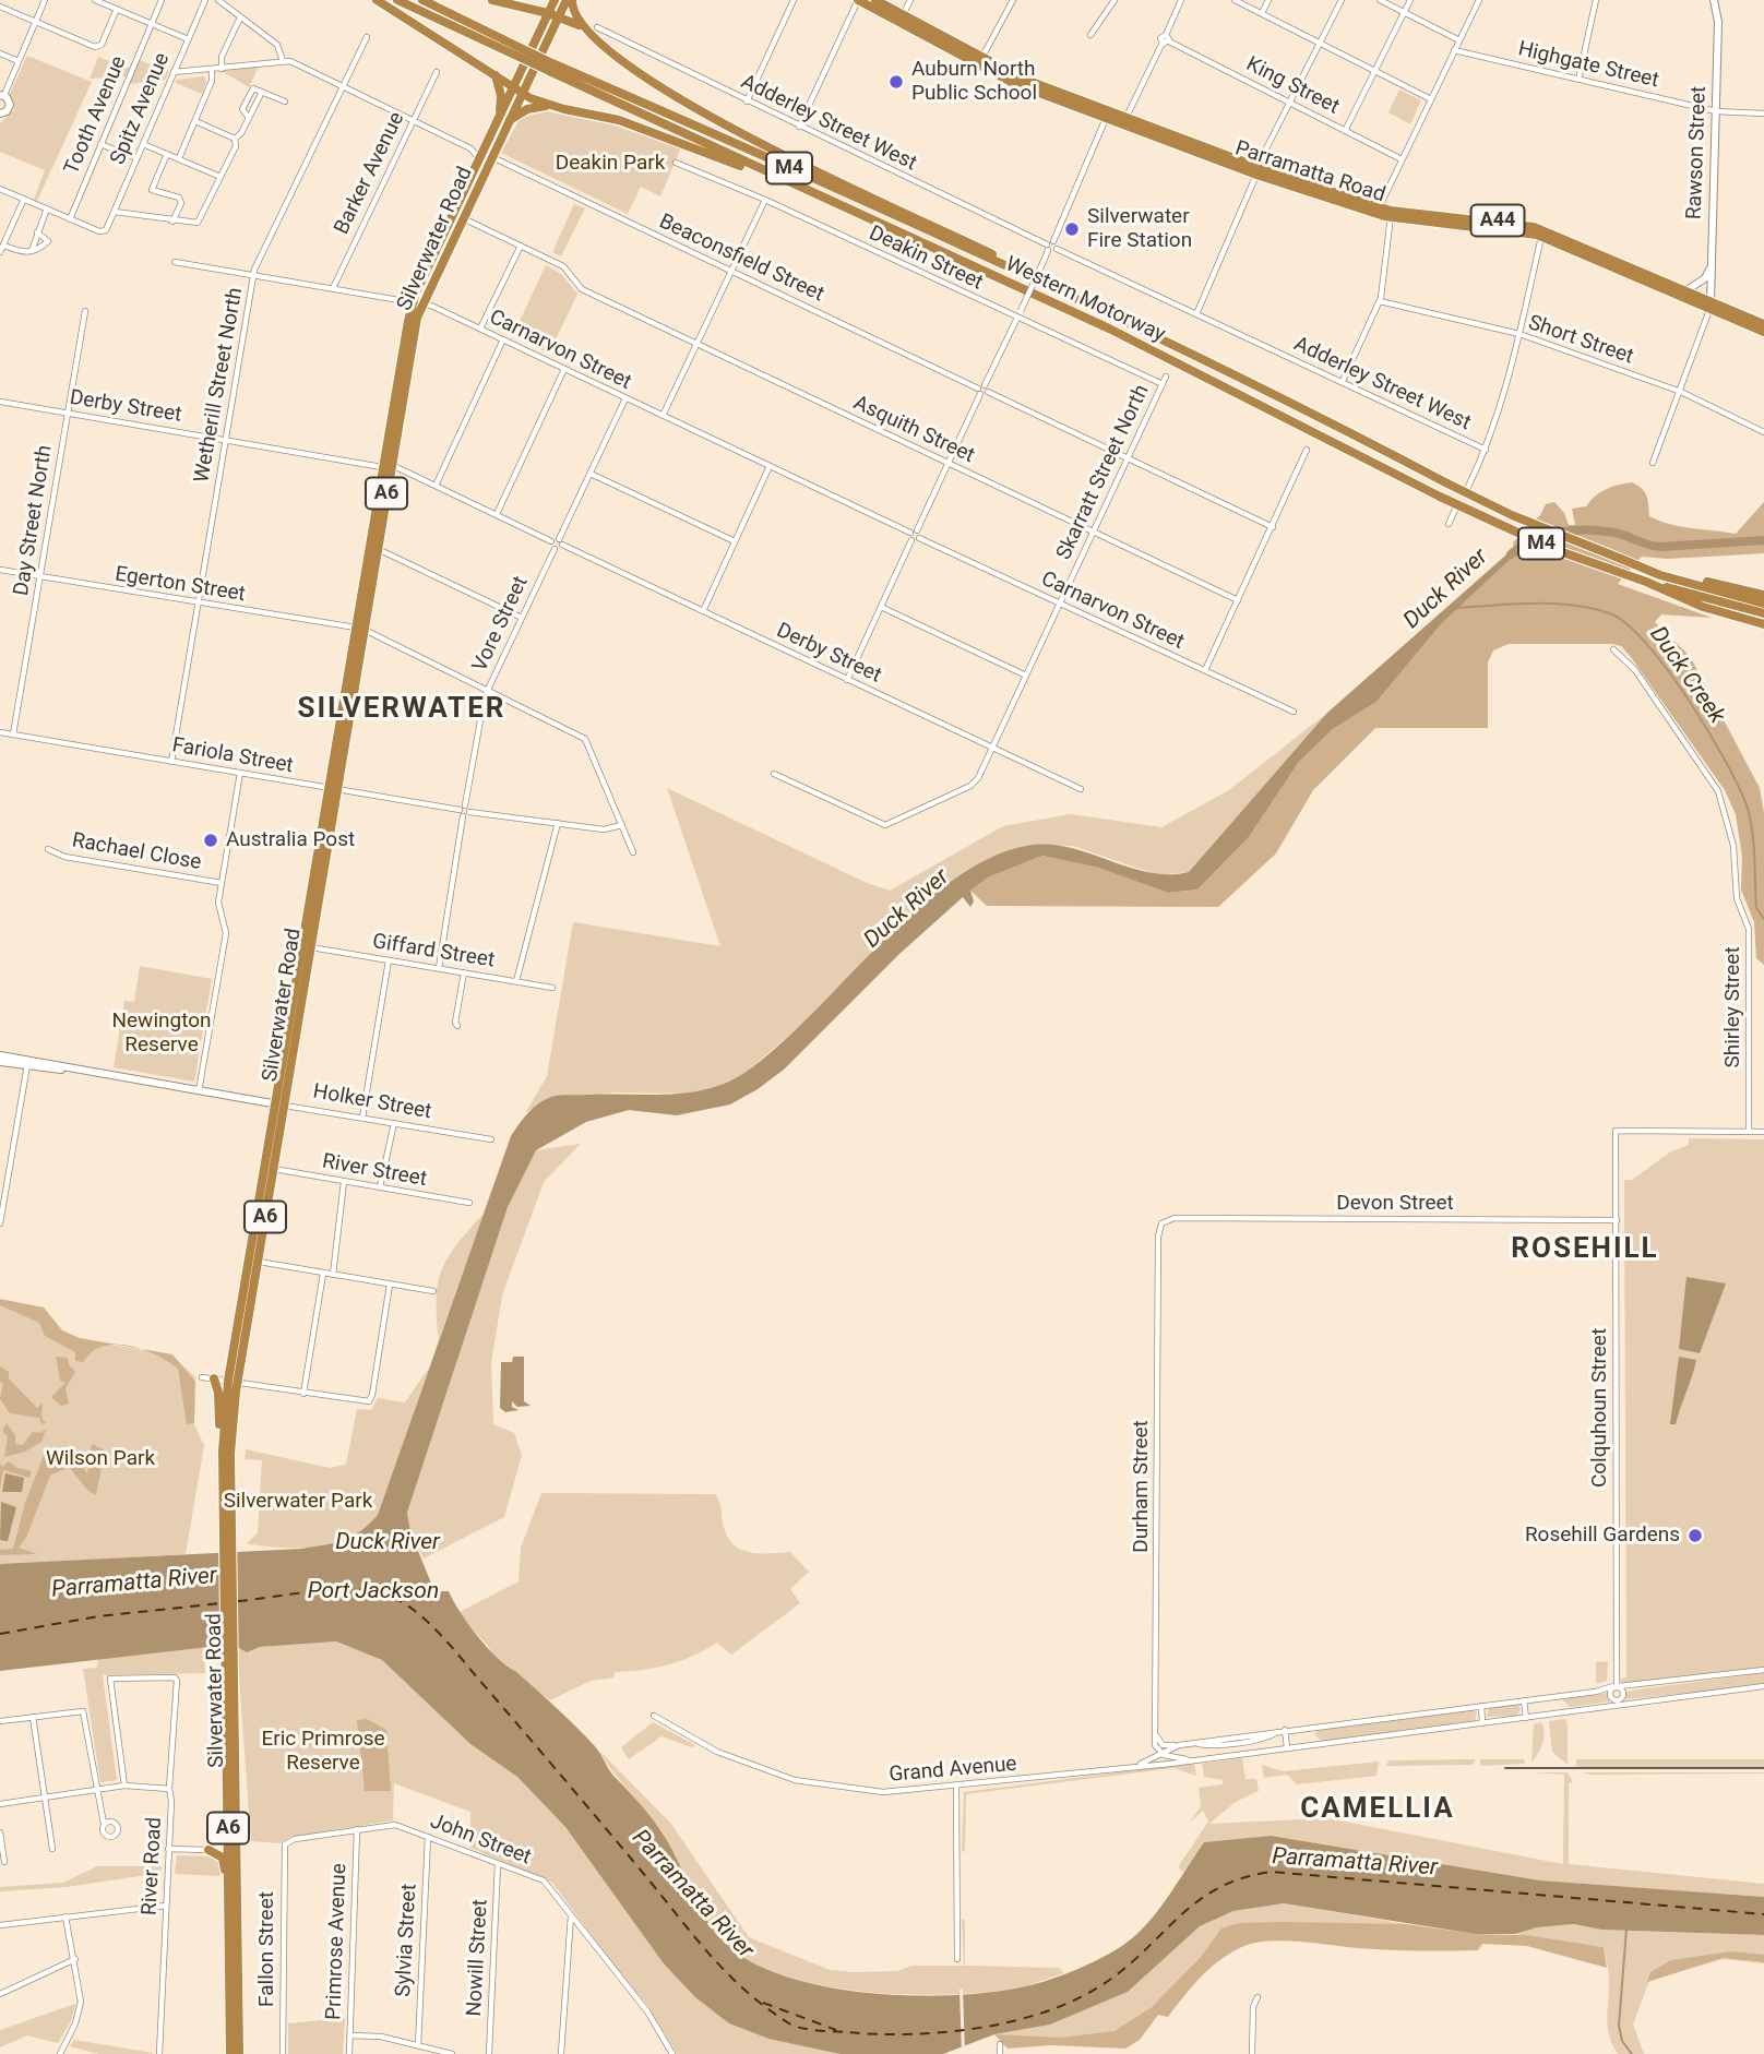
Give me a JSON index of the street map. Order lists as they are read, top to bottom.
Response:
{
  "streets": {
    "highway": [
      "M4",
      "Parramatta Road",
      "A44",
      "Silverwater Road",
      "Western Motorway",
      "A6"
    ],
    "main road": ["Rawson Street", "Holker Street"],
    "street": [
      "Highgate Street",
      "King Street",
      "Spitz Avenue",
      "Tooth Avenue",
      "Adderley Street West",
      "Barker Avenue",
      "Beaconsfield Street",
      "Deakin Street",
      "Short Street",
      "Carnarvon Street",
      "Wetherill Street North",
      "Derby Street",
      "Asquith Street",
      "Skarratt Street North",
      "Day Street North",
      "Egerton Street",
      "Vore Street",
      "Fariola Street",
      "Rachael Close",
      "Giffard Street",
      "Shirley Street",
      "River Street",
      "Devon Street",
      "Colquhoun Street",
      "Durham Street",
      "Grand Avenue",
      "John Street",
      "River Road",
      "Sylvia Street",
      "Primrose Avenue",
      "Fallon Street",
      "Nowill Street"
    ]
  },
  "crossings": [
    ["Highgate Street", "Rawson Street"],
    ["Spitz Avenue", "Tooth Avenue"],
    ["Adderley Street West", "M4"],
    ["Rawson Street", "Parramatta Road"],
    ["M4", "Silverwater Road"],
    ["M4", "Western Motorway"],
    ["Barker Avenue", "Carnarvon Street"],
    ["Silverwater Road", "Beaconsfield Street"],
    ["Silverwater Road", "Carnarvon Street"],
    ["Silverwater Road", "Derby Street"],
    ["Silverwater Road", "Asquith Street"],
    ["Silverwater Road", "Egerton Street"],
    ["Silverwater Road", "Fariola Street"],
    ["Silverwater Road", "Giffard Street"],
    ["Silverwater Road", "Holker Street"],
    ["Silverwater Road", "River Street"],
    ["Deakin Street", "Skarratt Street North"],
    ["Carnarvon Street", "Wetherill Street North"],
    ["Carnarvon Street", "Skarratt Street North"],
    ["Wetherill Street North", "Derby Street"],
    ["Wetherill Street North", "Egerton Street"],
    ["Wetherill Street North", "Fariola Street"],
    ["Derby Street", "Skarratt Street North"],
    ["Derby Street", "Day Street North"],
    ["Asquith Street", "Skarratt Street North"],
    ["Day Street North", "Egerton Street"],
    ["Day Street North", "Fariola Street"],
    ["Egerton Street", "Vore Street"],
    ["Vore Street", "Fariola Street"],
    ["Shirley Street", "Colquhoun Street"],
    ["Devon Street", "Colquhoun Street"],
    ["Devon Street", "Durham Street"],
    ["Colquhoun Street", "Grand Avenue"],
    ["John Street", "Sylvia Street"],
    ["John Street", "Primrose Avenue"],
    ["John Street", "Fallon Street"],
    ["John Street", "Nowill Street"]
  ],
  "districts": ["SILVERWATER", "ROSEHILL", "CAMELLIA"],
  "water": [
    "Duck River",
    "Duck Creek",
    "Parramatta River",
    "Port Jackson"
  ],
  "parks": [
    "Deakin Park",
    "Newington Reserve",
    "Wilson Park",
    "Silverwater Park",
    "Eric Primrose Reserve"
  ],
  "places": [
    "Auburn North Public School",
    "Silverwater Fire Station",
    "Australia Post",
    "Rosehill Gardens"
  ]
}
